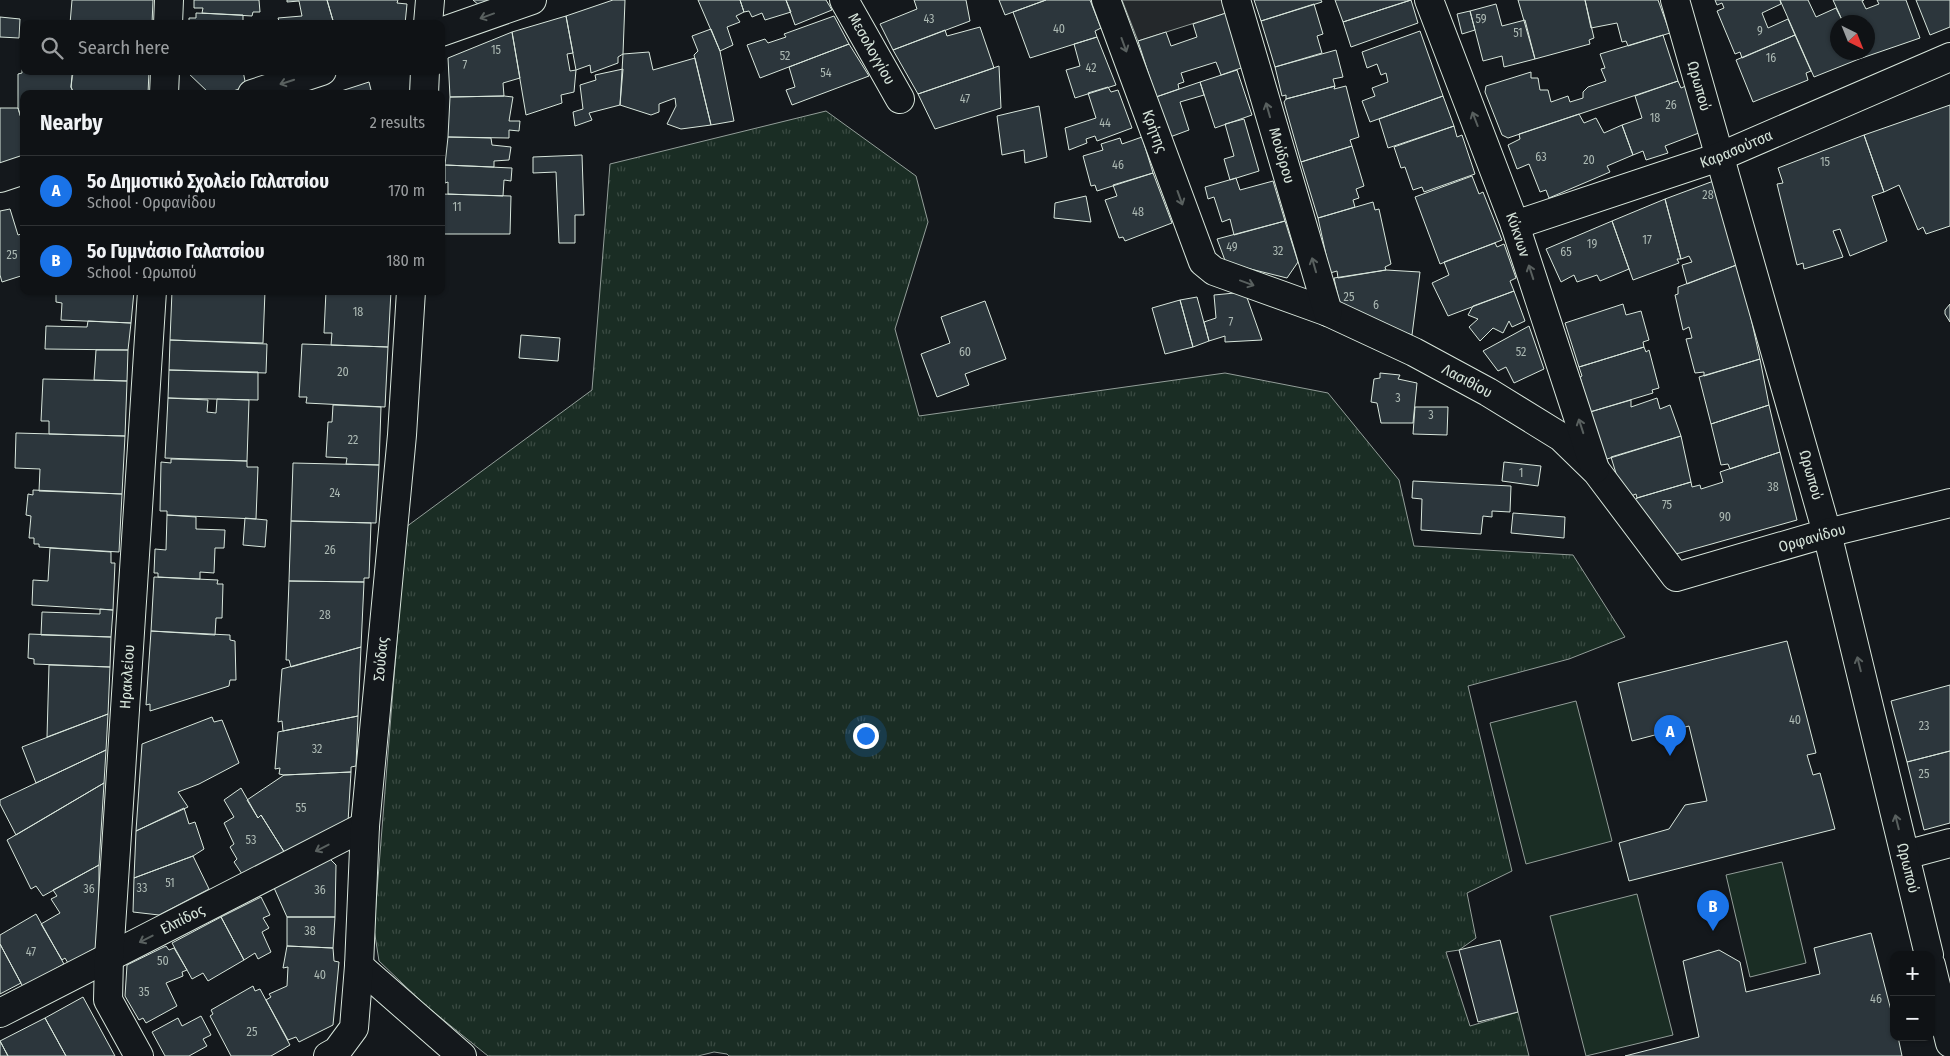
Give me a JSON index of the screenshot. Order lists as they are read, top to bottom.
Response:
{
  "streets": {
    "street": [
      "Μεσολογγίου",
      "Ωρωπού",
      "Κρήτης",
      "Καρασούτσα",
      "Μούδρου",
      "Κύκνων",
      "Λασιθίου",
      "Ορφανίδου",
      "Σούδας",
      "Ηρακλείου",
      "Ελπίδος"
    ]
  },
  "crossings": [
    ["Ωρωπού", "Καρασούτσα"],
    ["Ωρωπού", "Ορφανίδου"],
    ["Κρήτης", "Λασιθίου"],
    ["Καρασούτσα", "Κύκνων"],
    ["Μούδρου", "Λασιθίου"],
    ["Κύκνων", "Λασιθίου"],
    ["Λασιθίου", "Ορφανίδου"],
    ["Σούδας", "Ελπίδος"],
    ["Ηρακλείου", "Ελπίδος"]
  ],
  "one_way": [
    "Κρήτης",
    "Μούδρου",
    "Κύκνων",
    "Ελπίδος"
  ],
  "house_numbers": [
    "43",
    "59",
    "40",
    "9",
    "51",
    "15",
    "52",
    "16",
    "7",
    "42",
    "54",
    "47",
    "26",
    "18",
    "44",
    "63",
    "20",
    "15",
    "46",
    "28",
    "11",
    "48",
    "17",
    "19",
    "49",
    "32",
    "65",
    "25",
    "25",
    "6",
    "18",
    "7",
    "60",
    "52",
    "20",
    "3",
    "3",
    "22",
    "1",
    "38",
    "24",
    "75",
    "90",
    "26",
    "28",
    "40",
    "23",
    "32",
    "25",
    "55",
    "53",
    "51",
    "33",
    "36",
    "36",
    "38",
    "47",
    "50",
    "40",
    "35",
    "46",
    "25"
  ],
  "north": "bottom right",
  "page": {
    "search": "Search here",
    "heading": ["Nearby", "2 results"],
    "list": [
      {
        "mark": "A",
        "name": "5ο Δημοτικό Σχολείο Γαλατσίου",
        "note": "School · Ορφανίδου",
        "value": "170 m"
      },
      {
        "mark": "B",
        "name": "5ο Γυμνάσιο Γαλατσίου",
        "note": "School · Ωρωπού",
        "value": "180 m"
      }
    ],
    "pins": ["A", "B"],
    "map_buttons": ["+", "−"]
  }
}
